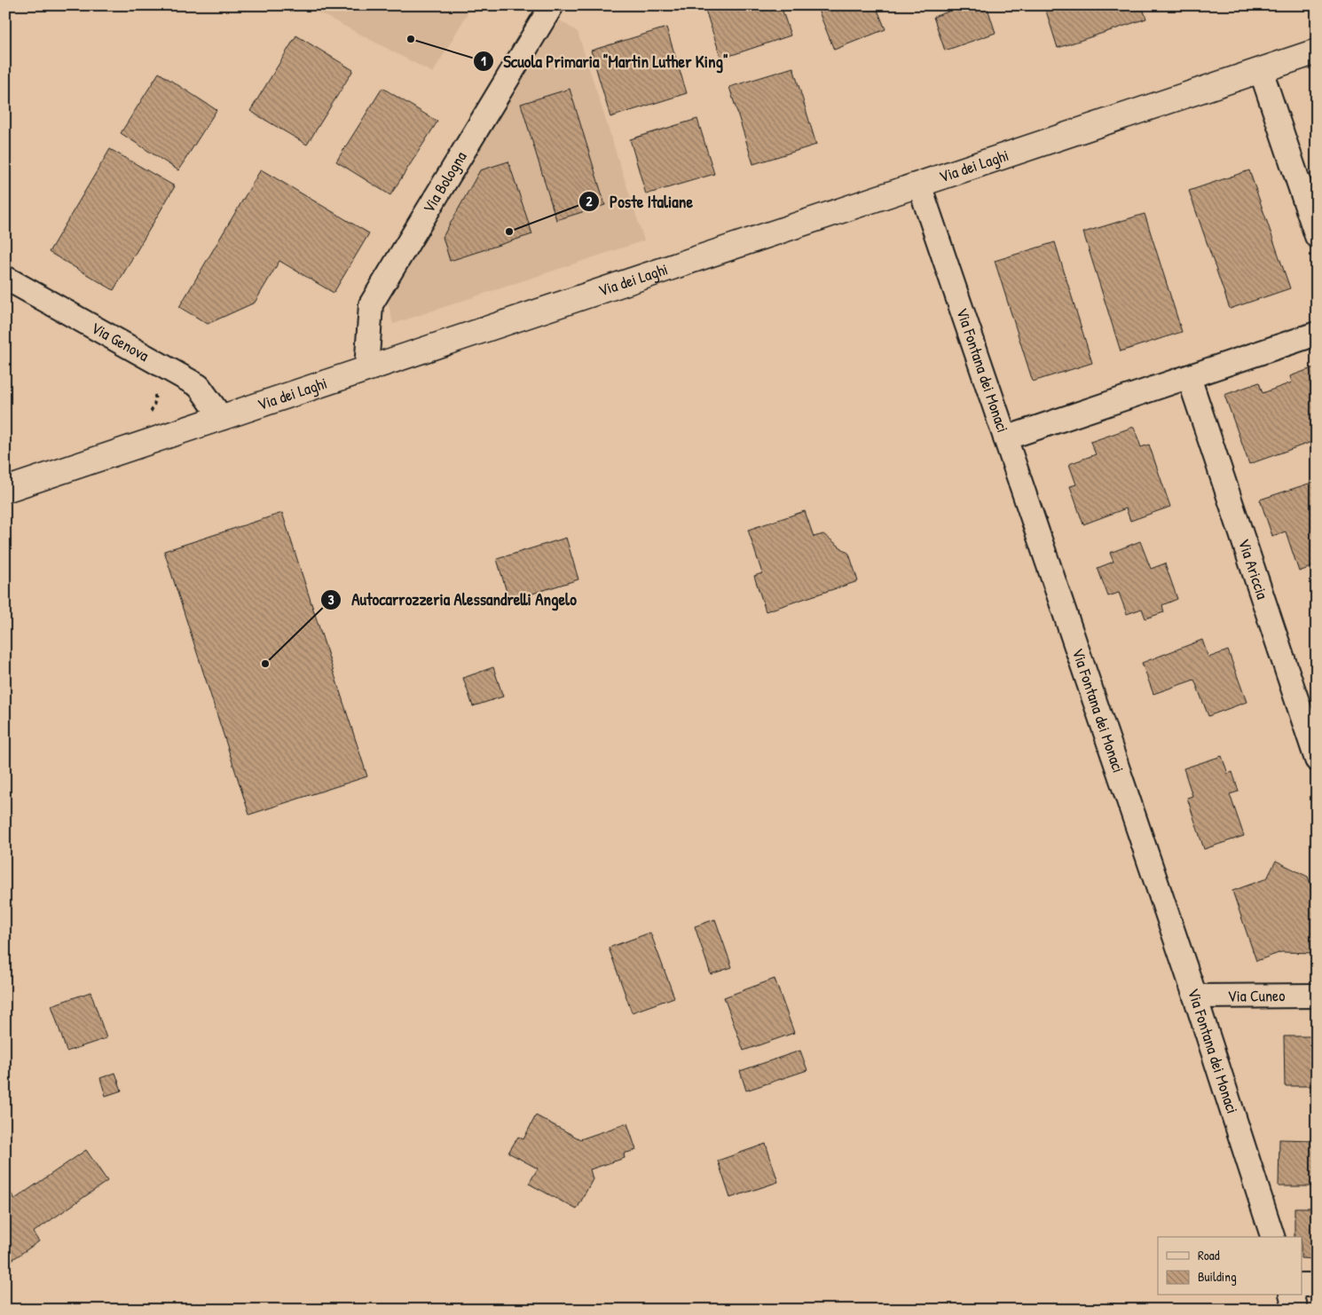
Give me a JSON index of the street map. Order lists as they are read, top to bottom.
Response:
{
  "streets": {
    "main road": ["Via dei Laghi"],
    "street": [
      "Via Bologna",
      "Via Genova",
      "Via Fontana dei Monaci",
      "Via Ariccia",
      "Via Cuneo"
    ]
  },
  "crossings": [
    ["Via dei Laghi", "Via Bologna"],
    ["Via dei Laghi", "Via Genova"],
    ["Via dei Laghi", "Via Fontana dei Monaci"],
    ["Via Fontana dei Monaci", "Via Cuneo"]
  ],
  "places": ["Scuola Primaria \"Martin Luther King\"", "Poste Italiane", "Autocarrozzeria Alessandrelli Angelo"],
  "legend": ["Road", "Building"]
}
